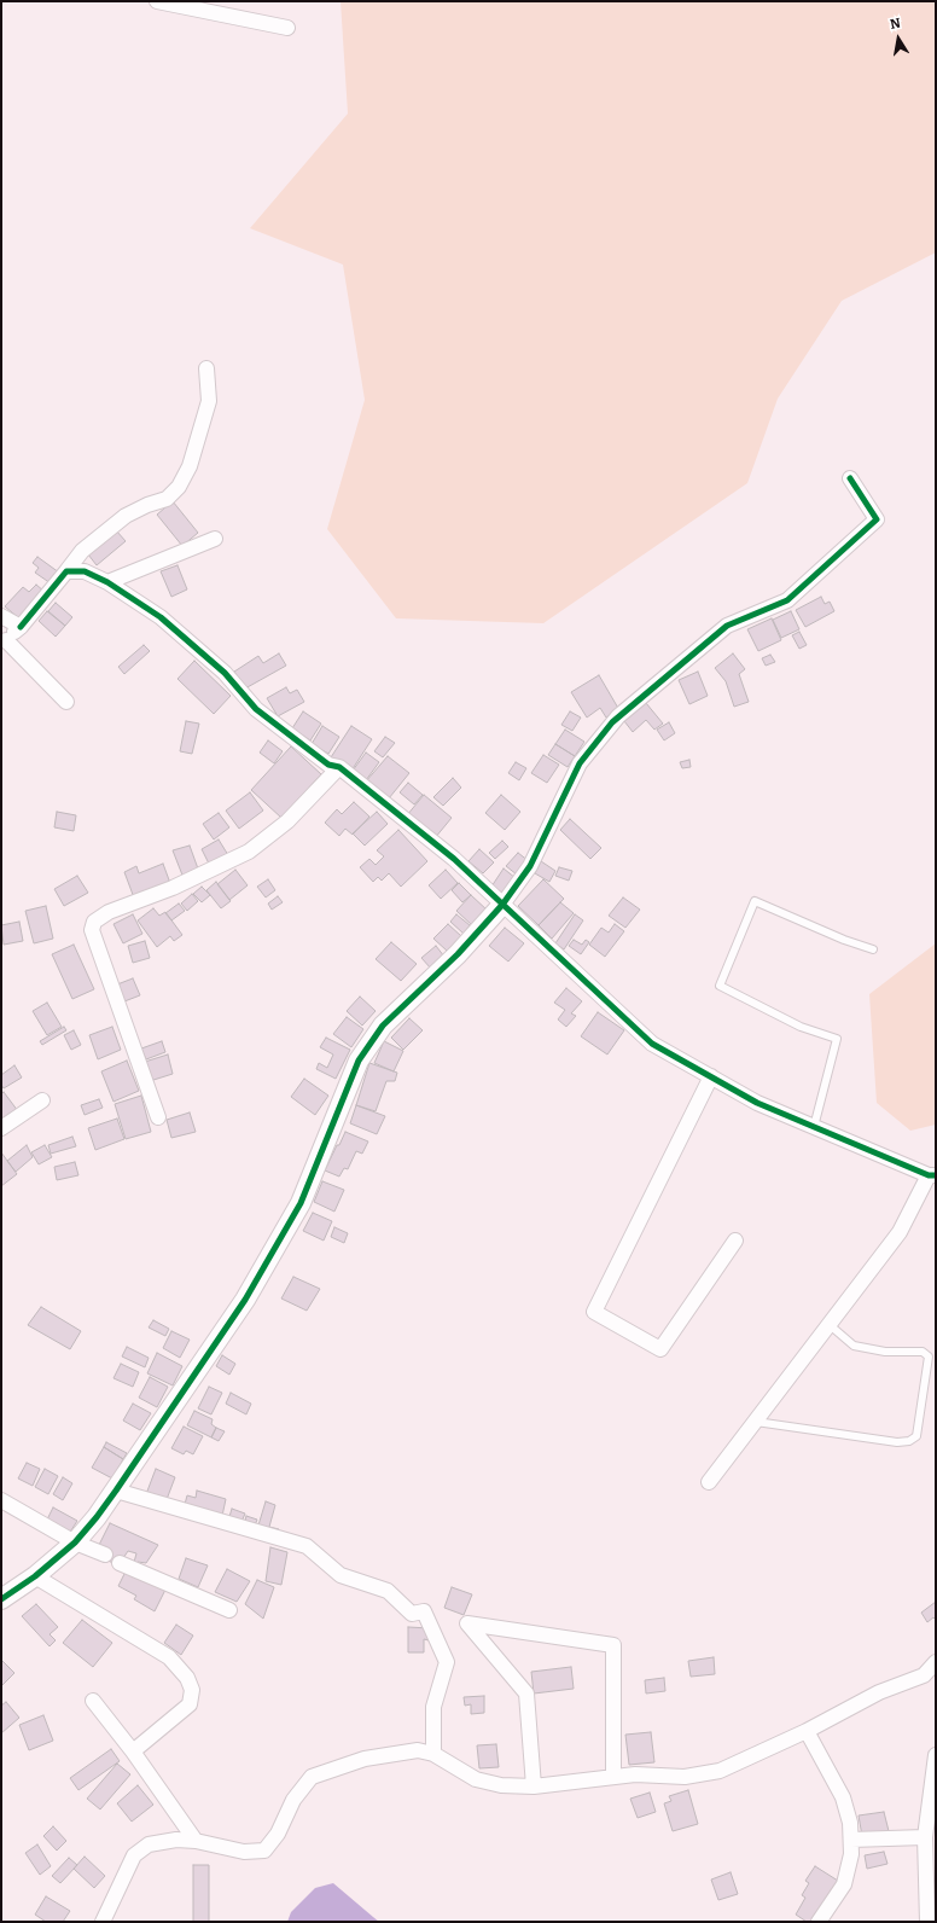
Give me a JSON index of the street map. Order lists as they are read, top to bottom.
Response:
{
  "north": "top"
}
